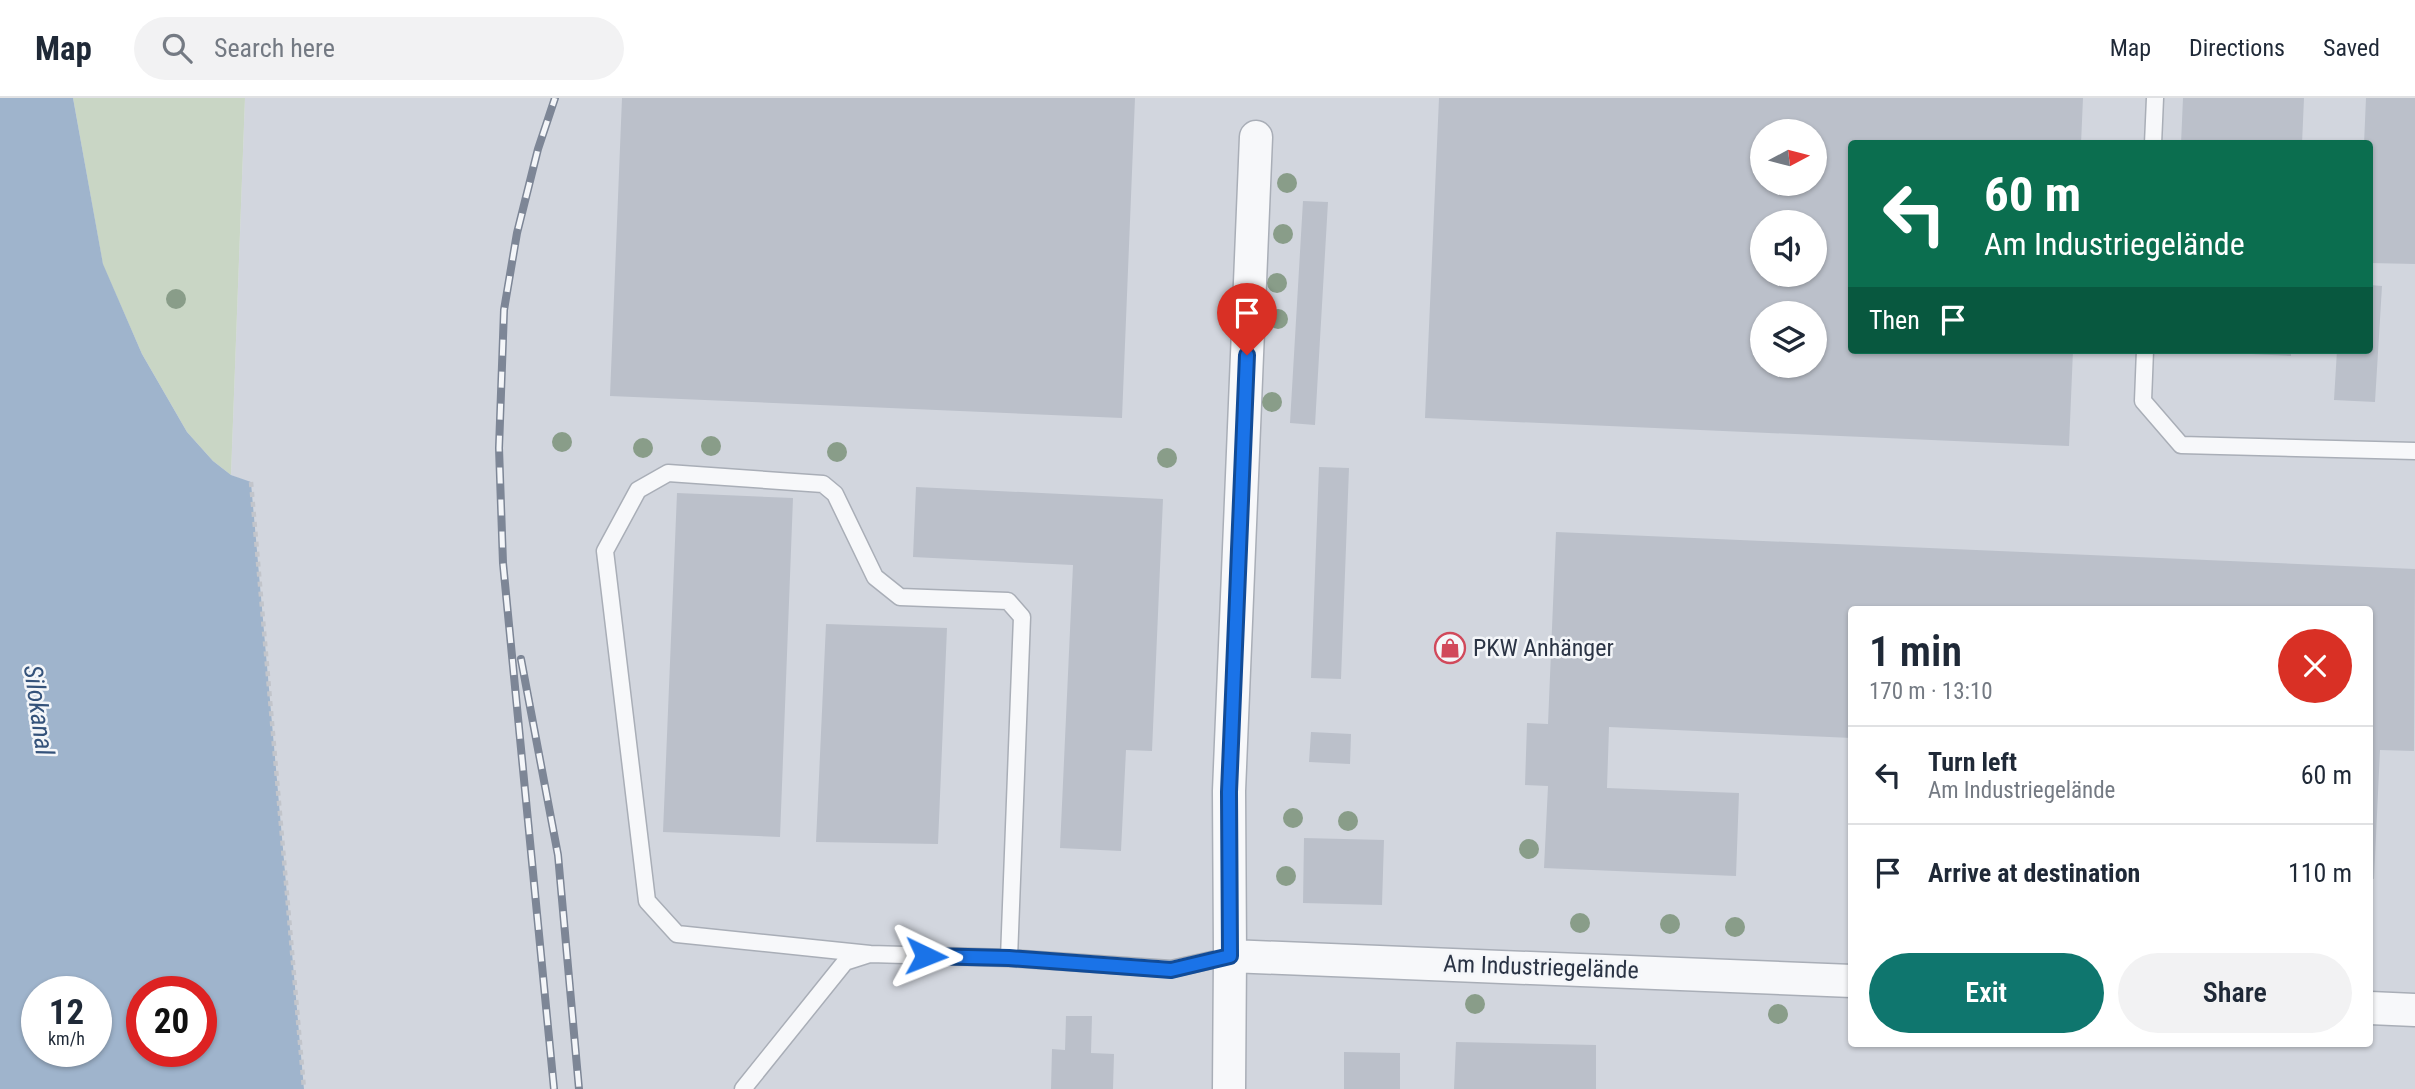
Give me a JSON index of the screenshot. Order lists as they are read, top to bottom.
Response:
{
  "streets": {
    "street": ["Am Industriegelände"]
  },
  "water": ["Silokanal"],
  "places": {
    "shop": ["PKW Anhänger"]
  },
  "north": "right",
  "page": {
    "header": "Map",
    "search": "Search here",
    "nav": ["Map", "Directions", "Saved"],
    "turn": ["60 m", "Am Industriegelände"],
    "then": "Then",
    "heading": ["1 min", "170 m · 13:10"],
    "list": [
      {
        "name": "Turn left",
        "note": "Am Industriegelände",
        "value": "60 m"
      },
      {
        "name": "Arrive at destination",
        "value": "110 m"
      }
    ],
    "buttons": ["Exit", "Share"],
    "speed": "12 km/h",
    "limit": "20"
  }
}
